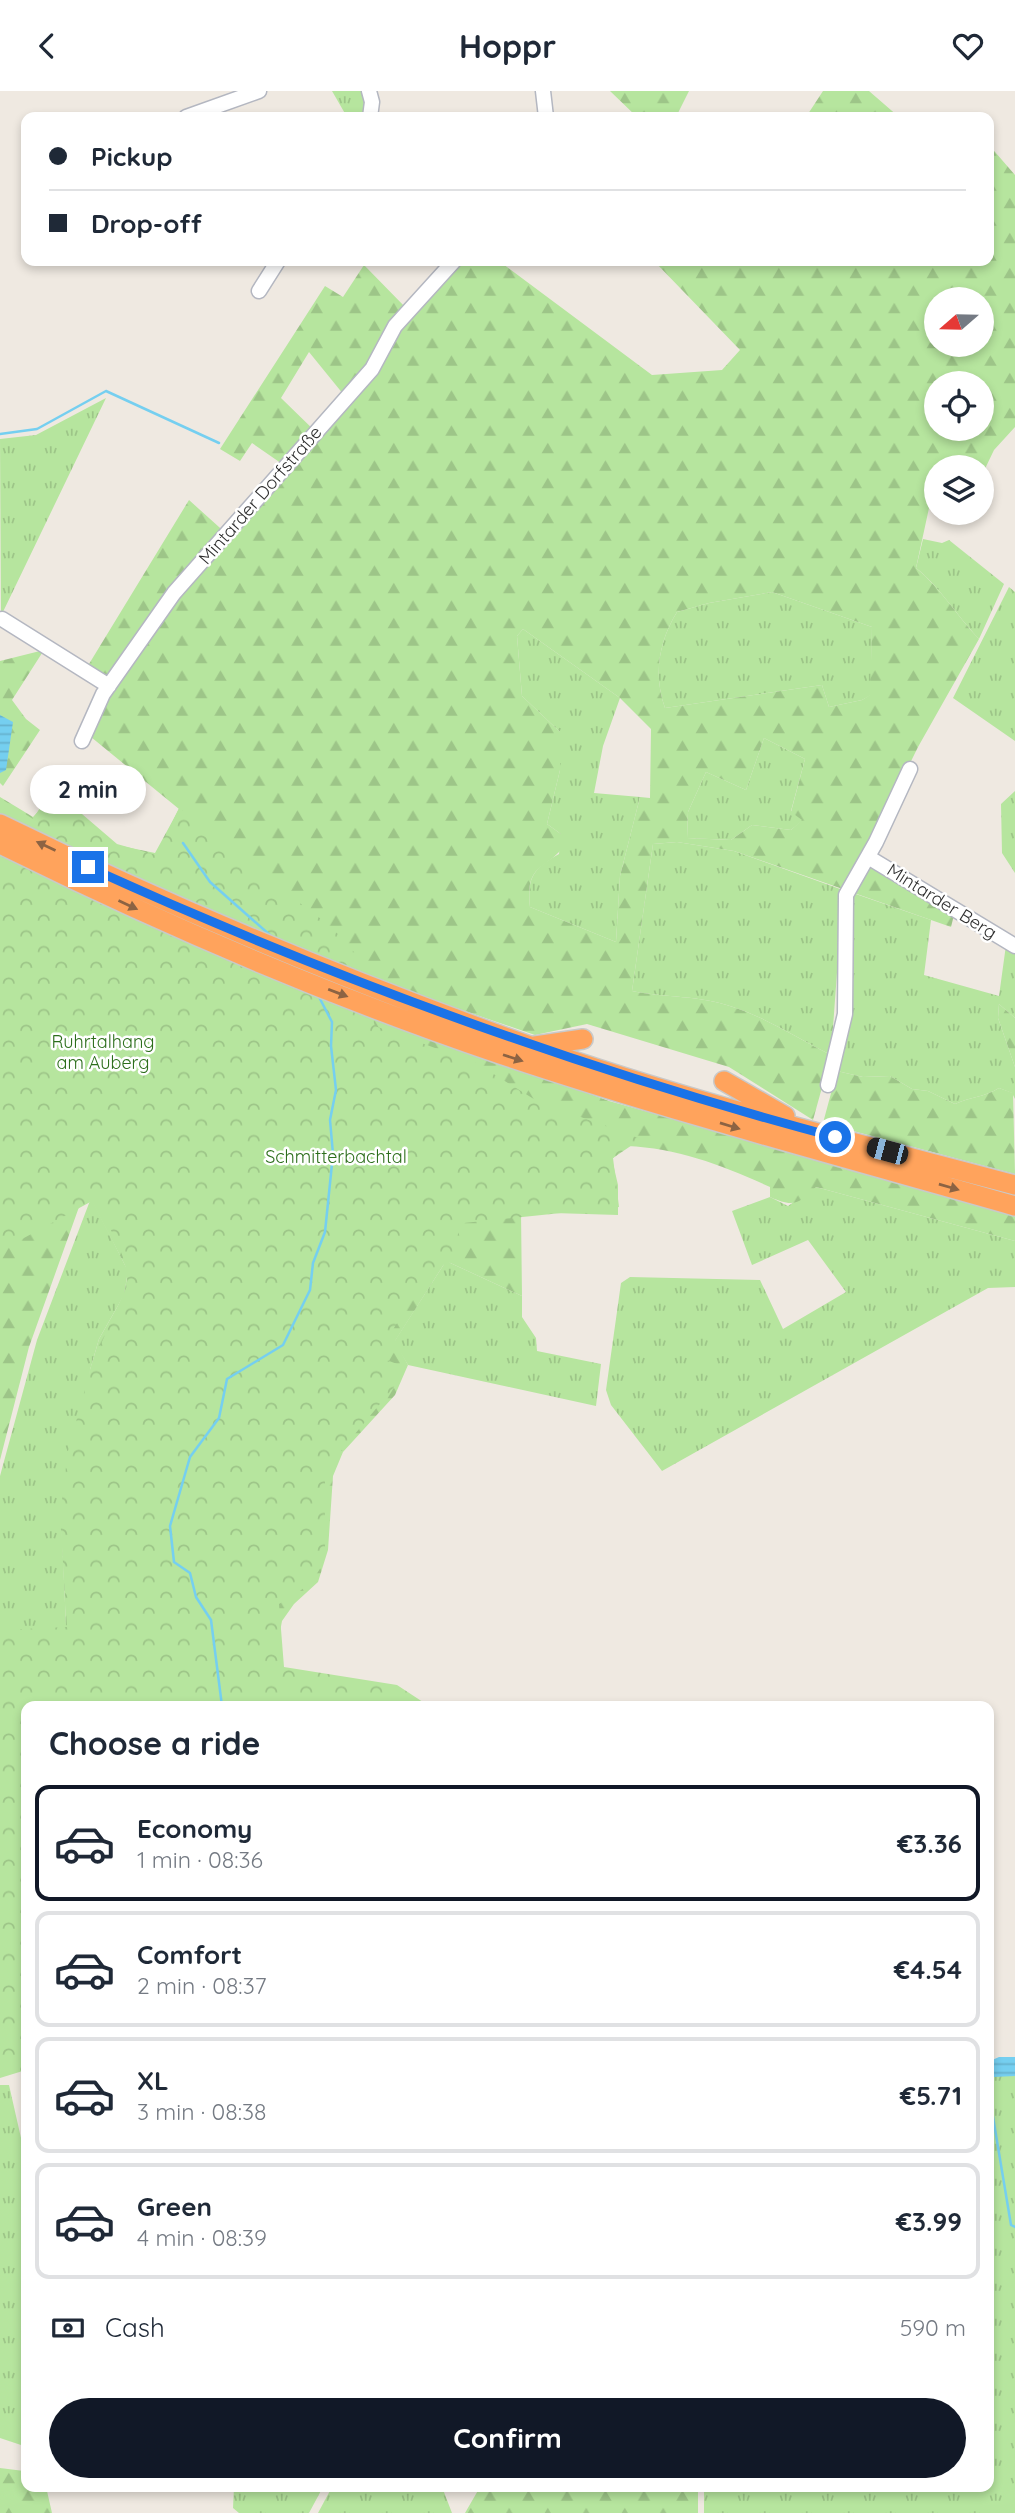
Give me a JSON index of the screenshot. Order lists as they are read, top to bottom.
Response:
{
  "streets": {
    "street": ["Mintarder Dorfstraße", "Mintarder Berg"]
  },
  "parks": ["Ruhrtalhang am Auberg", "Schmitterbachtal"],
  "north": "left",
  "page": {
    "header": "Hoppr",
    "banner": ["Pickup", "Drop-off"],
    "bubble": "2 min",
    "heading": "Choose a ride",
    "list": [
      {
        "name": "Economy",
        "note": "1 min · 08:36",
        "value": "€3.36"
      },
      {
        "name": "Comfort",
        "note": "2 min · 08:37",
        "value": "€4.54"
      },
      {
        "name": "XL",
        "note": "3 min · 08:38",
        "value": "€5.71"
      },
      {
        "name": "Green",
        "note": "4 min · 08:39",
        "value": "€3.99"
      }
    ],
    "pay": ["Cash", "590 m"],
    "buttons": "Confirm"
  }
}
